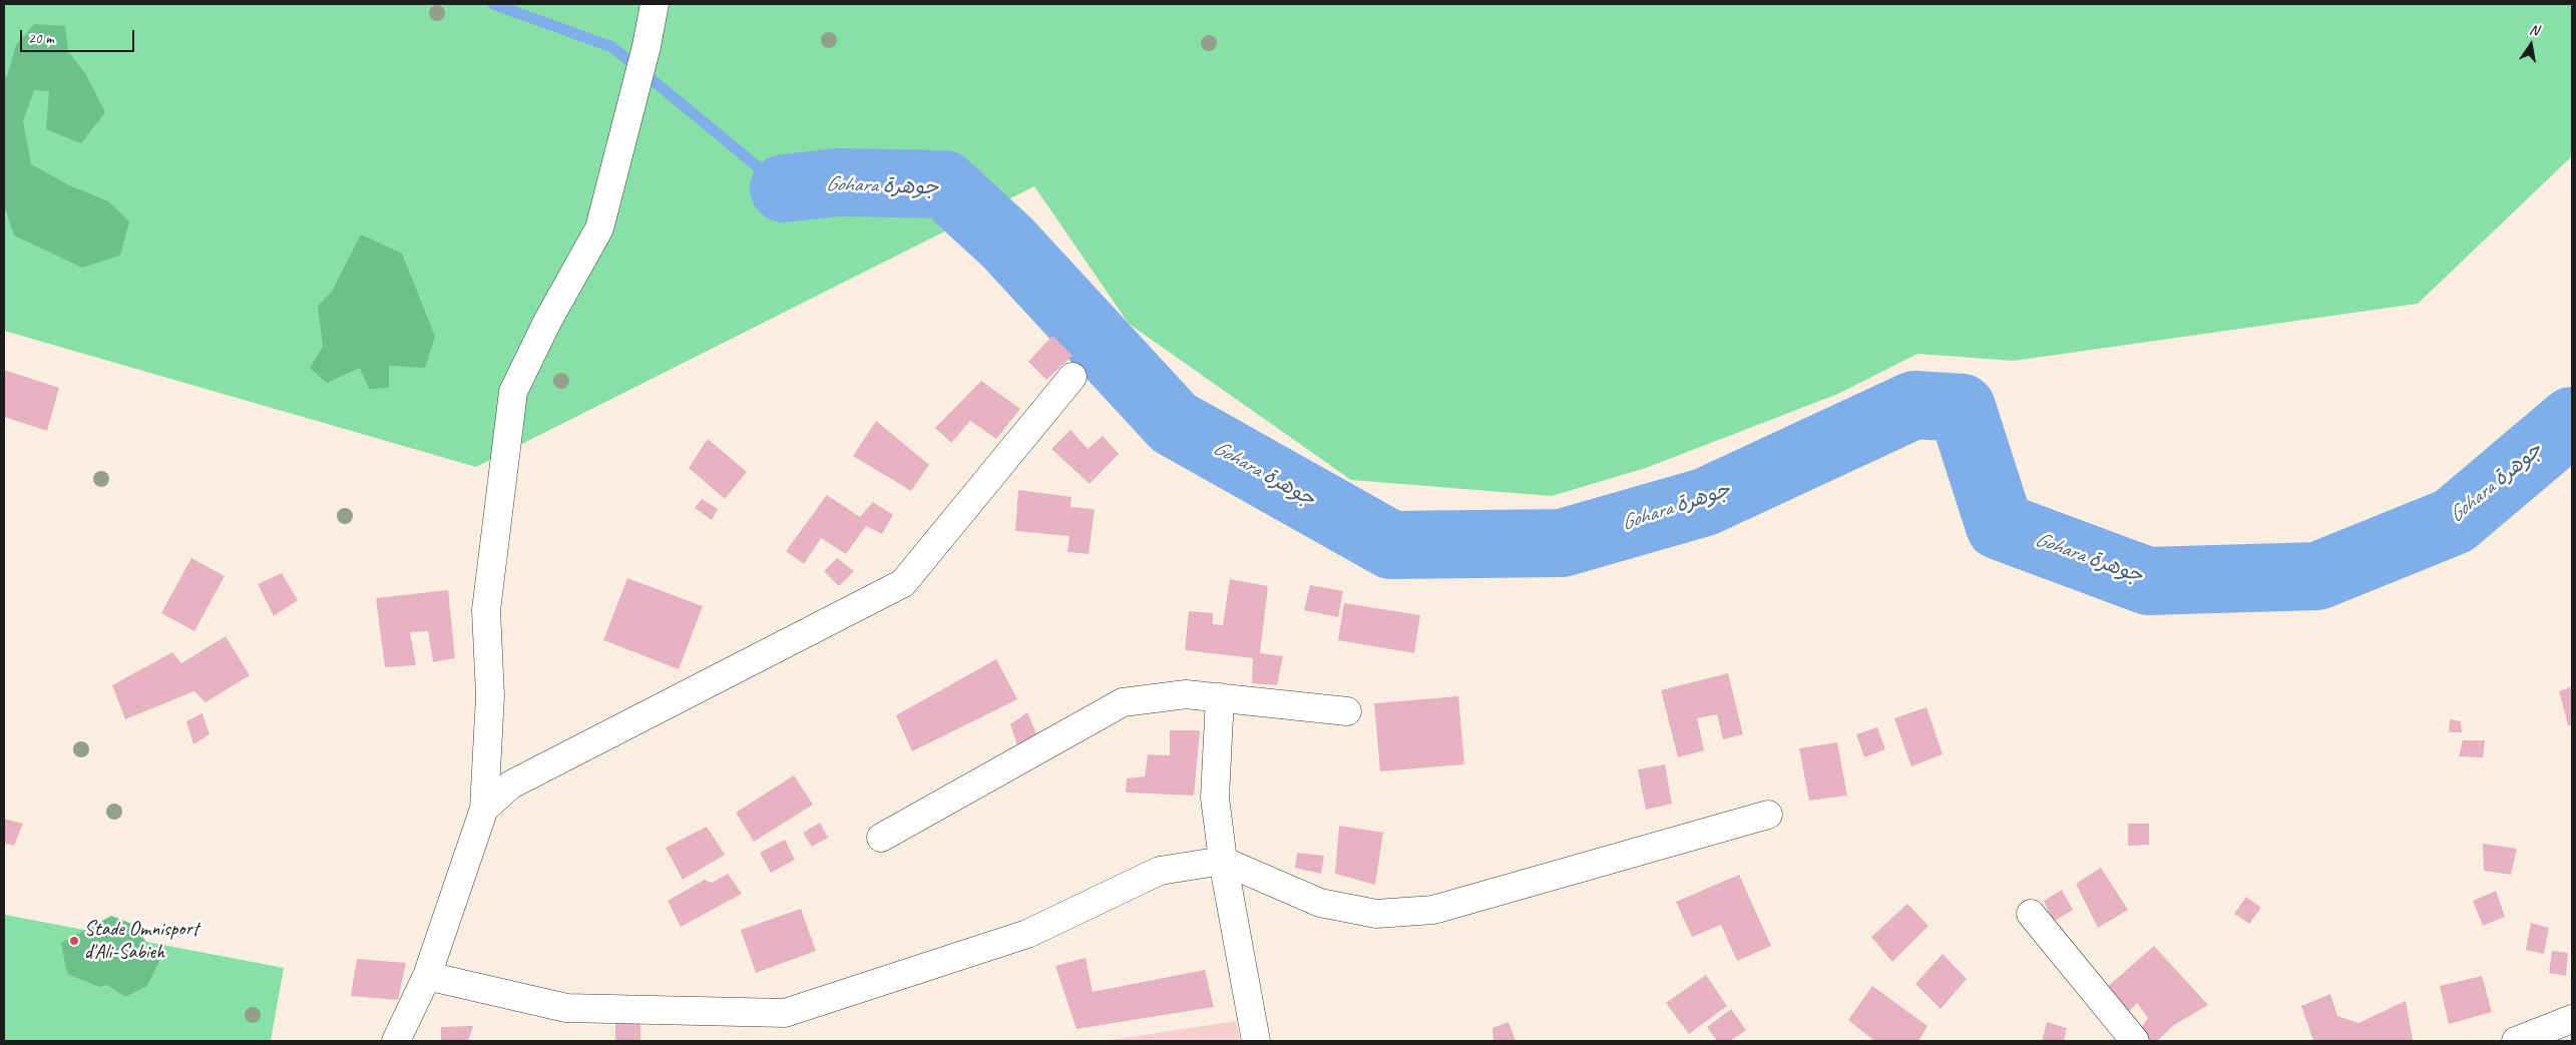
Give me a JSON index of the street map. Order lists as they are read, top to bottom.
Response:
{
  "water": ["Gohara جوهرة"],
  "places": ["Stade Omnisport d'Ali-Sabieh"],
  "scale_bar": "20 m",
  "north": "top"
}
